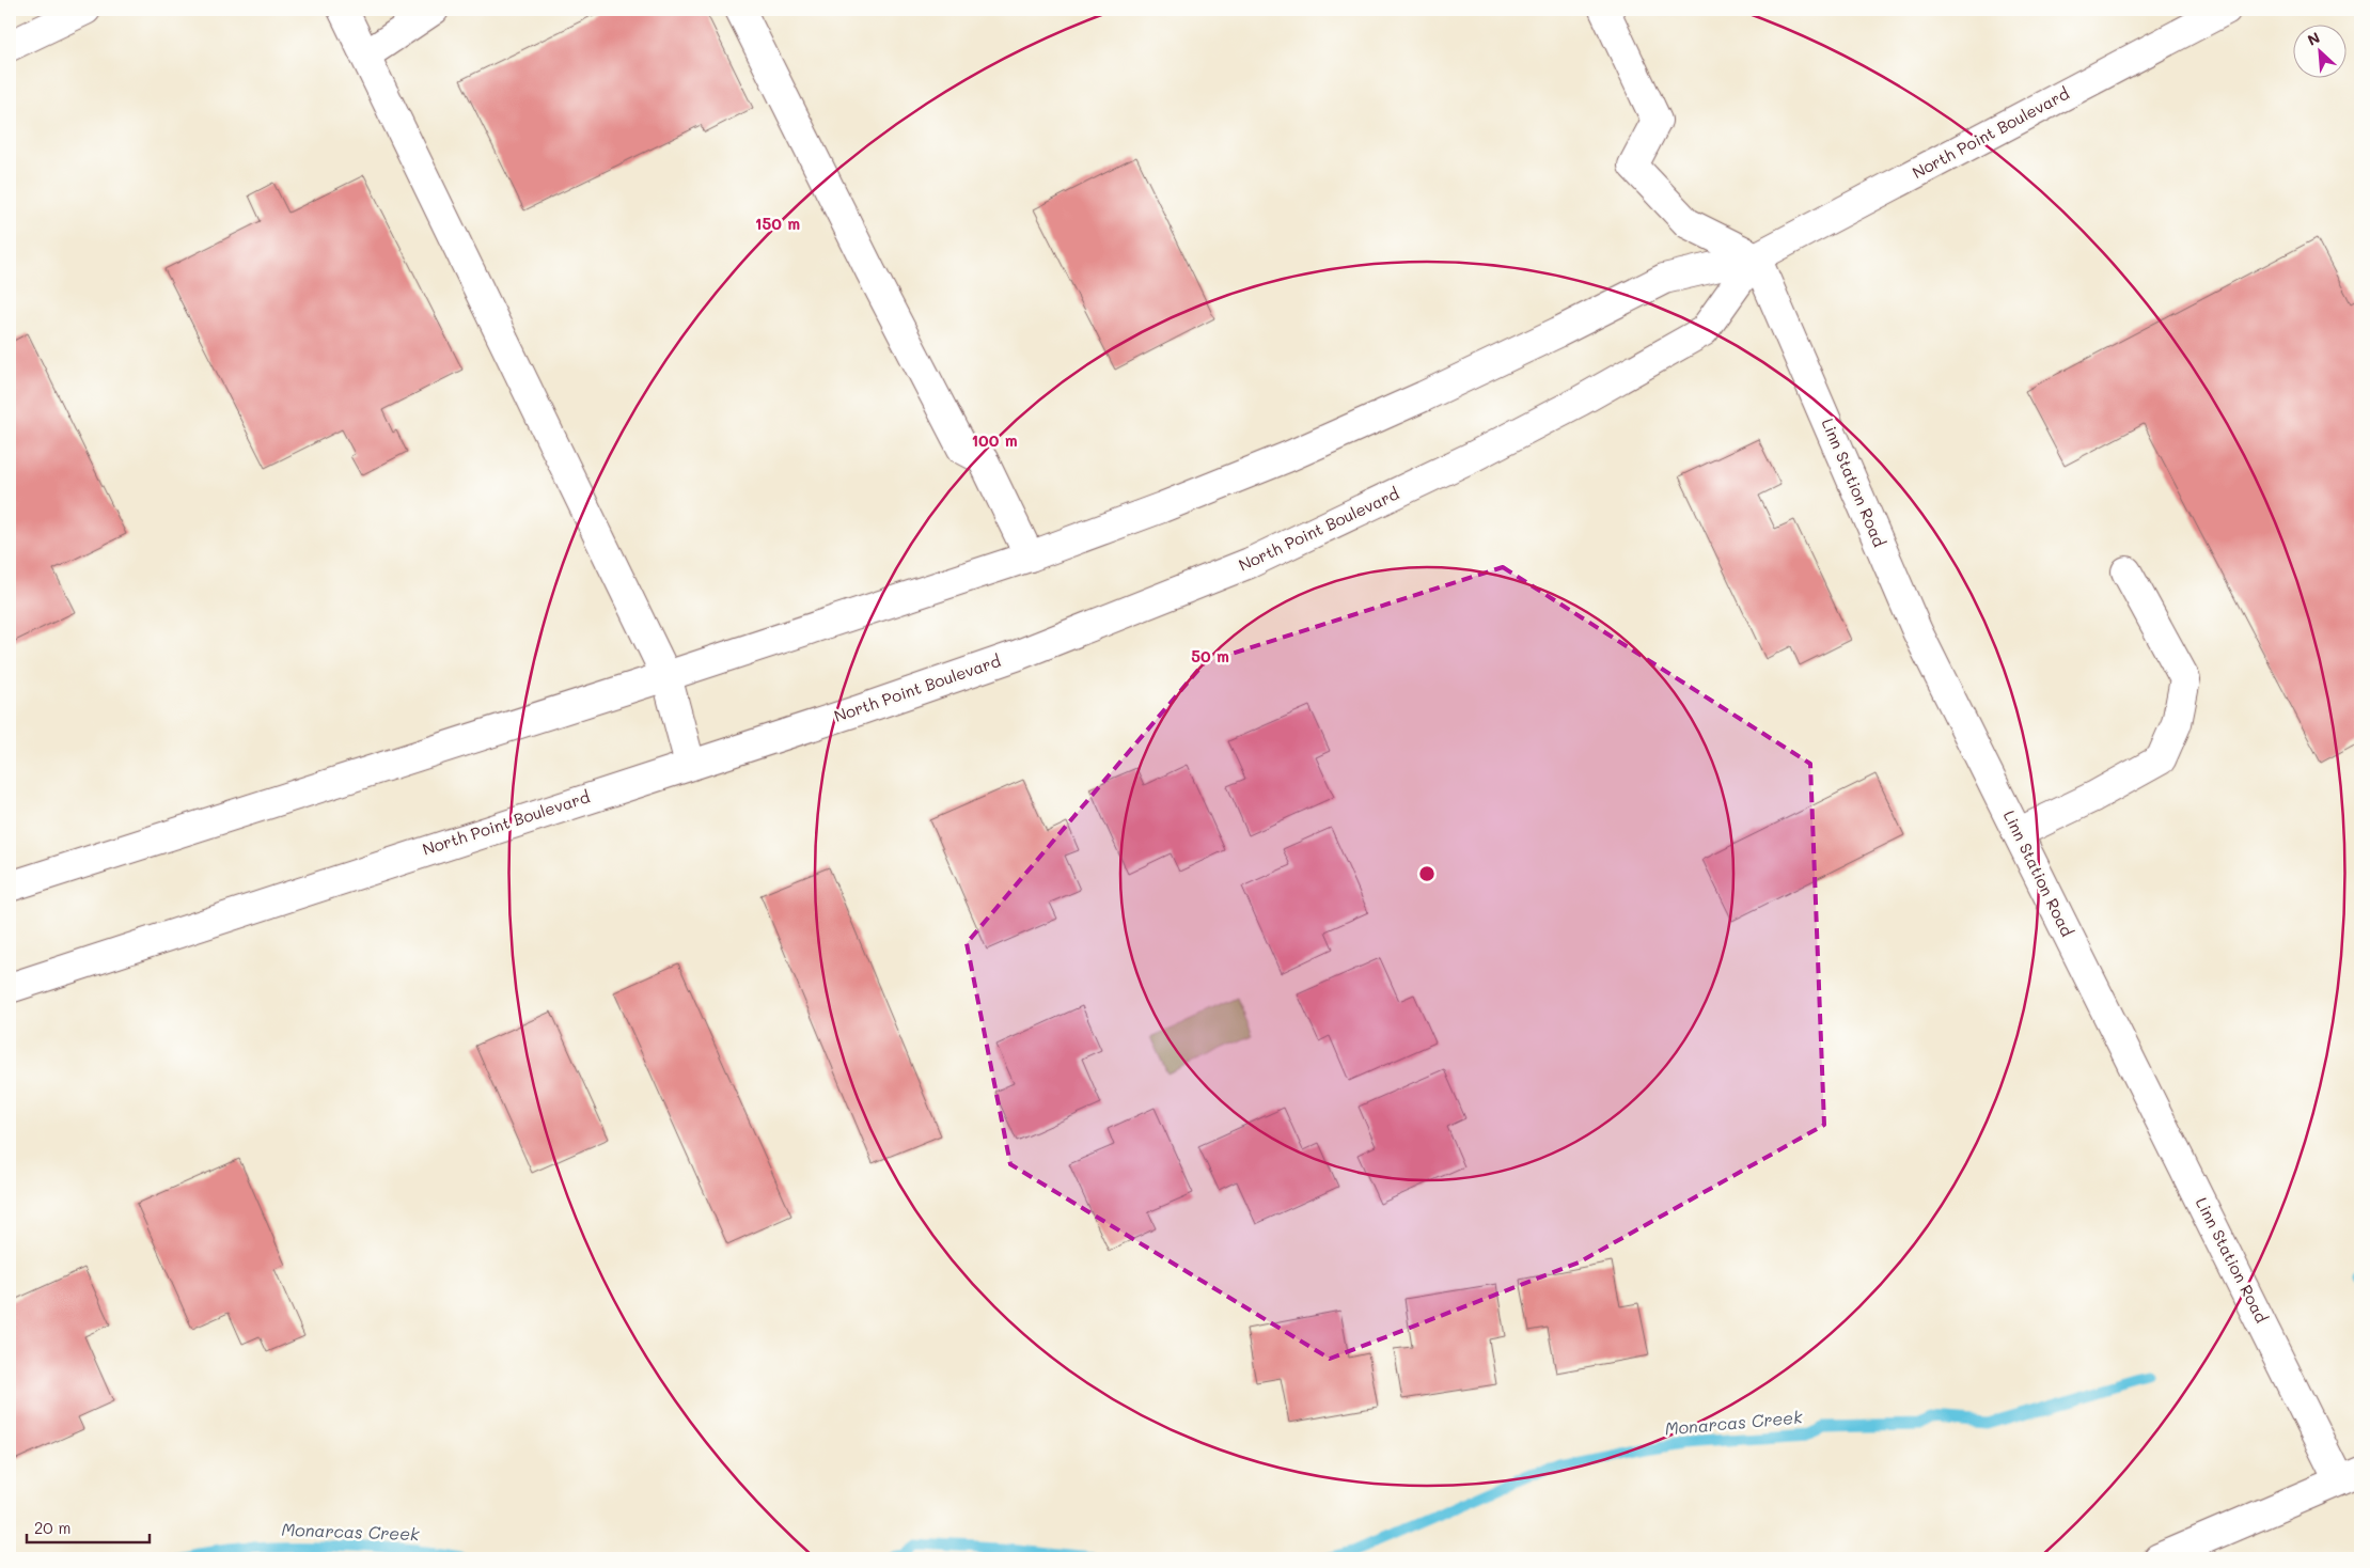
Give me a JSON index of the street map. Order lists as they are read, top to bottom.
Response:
{
  "streets": {
    "main road": ["North Point Boulevard", "Linn Station Road"]
  },
  "crossings": [
    ["North Point Boulevard", "Linn Station Road"]
  ],
  "water": ["Monarcas Creek"],
  "scale_bar": "20 m",
  "north": "top left",
  "rings": ["150 m", "100 m", "50 m"]
}
